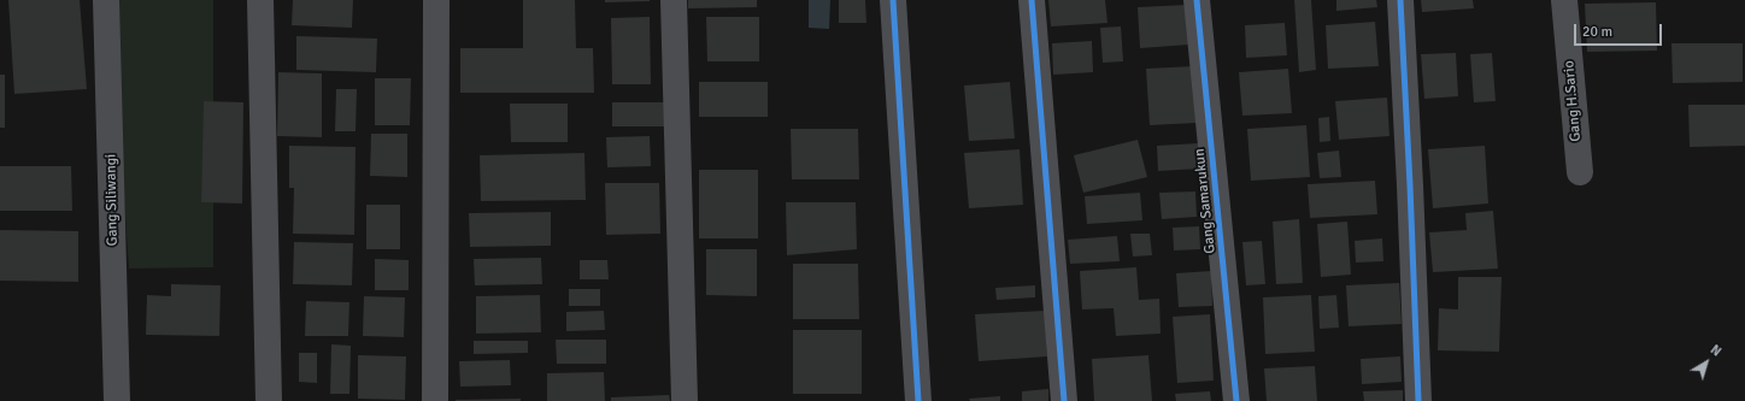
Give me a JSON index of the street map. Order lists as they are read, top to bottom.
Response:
{
  "streets": {
    "street": ["Gang H.Sario", "Gang Siliwangi", "Gang Samarukun"]
  },
  "scale_bar": "20 m",
  "north": "top right"
}
